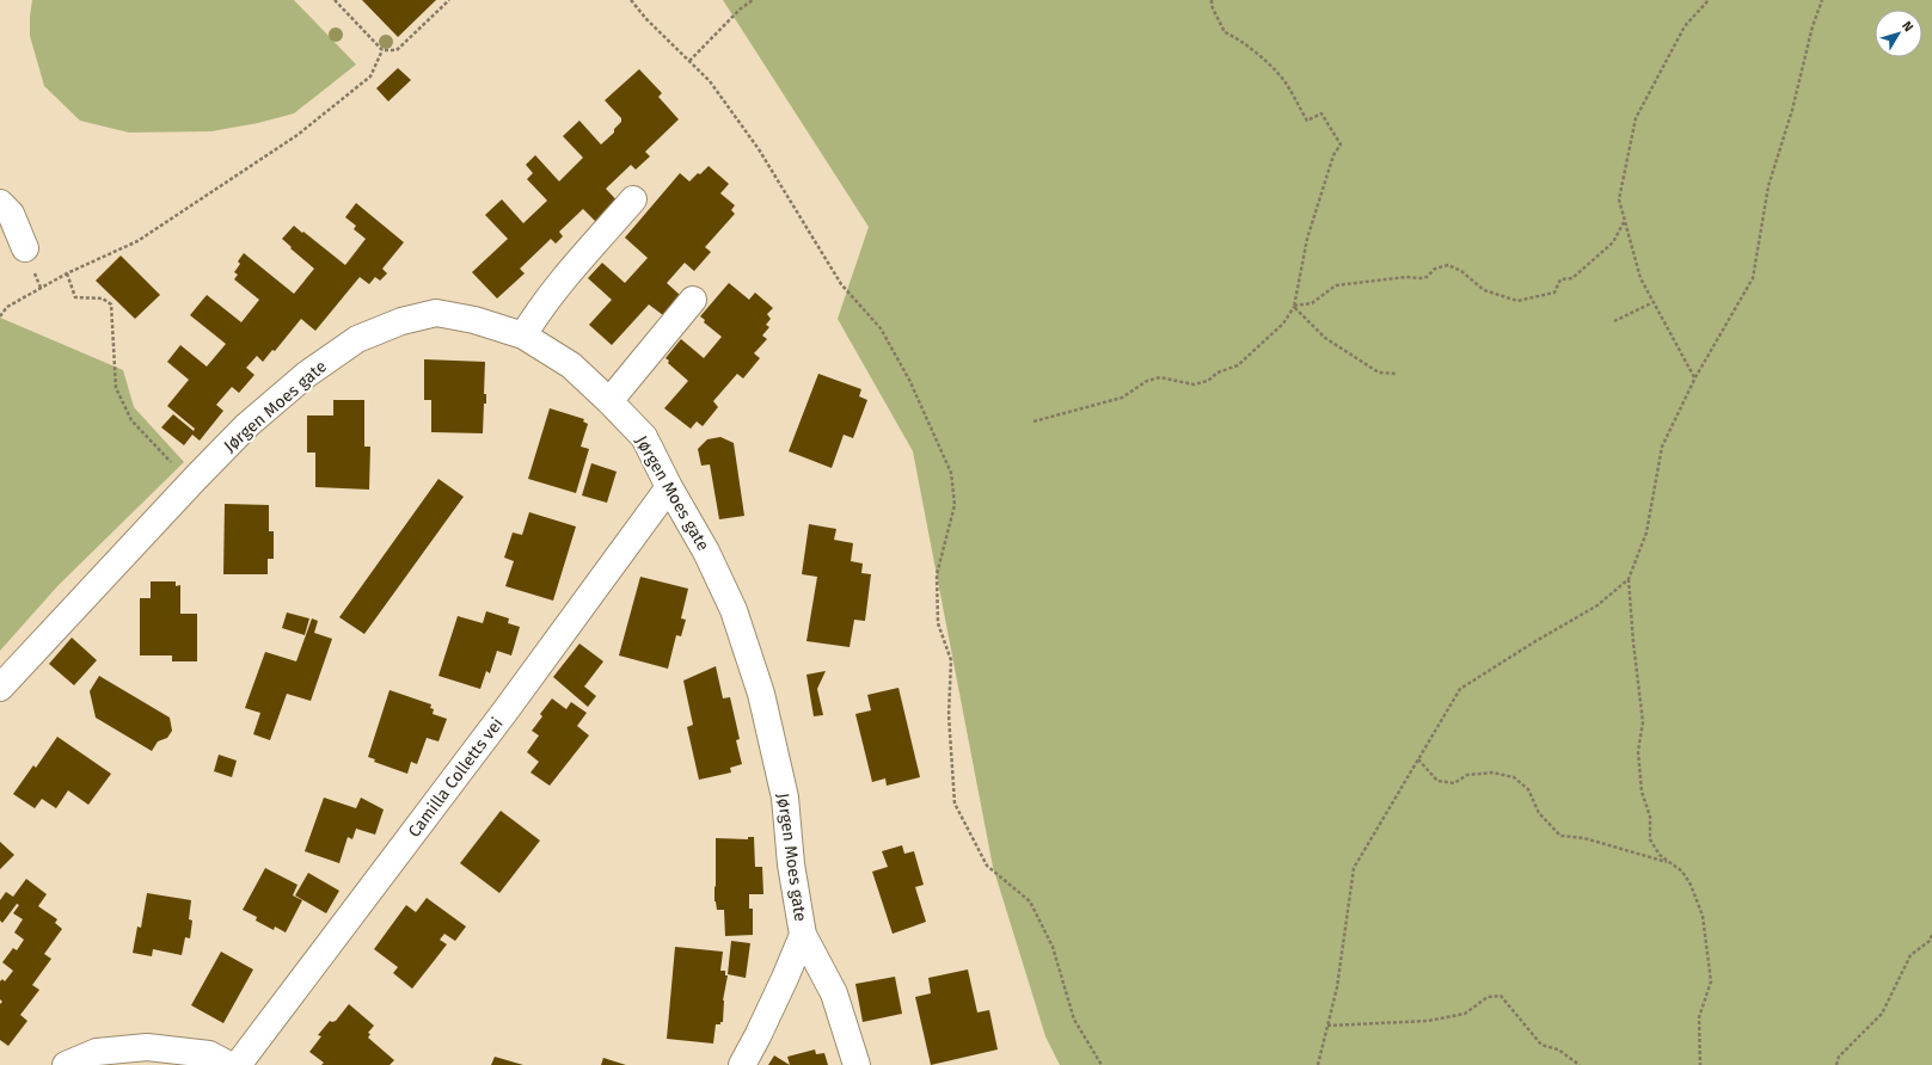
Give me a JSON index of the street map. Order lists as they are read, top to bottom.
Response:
{
  "streets": {
    "street": ["Jørgen Moes gate", "Camilla Colletts vei"]
  },
  "crossings": [
    ["Jørgen Moes gate", "Camilla Colletts vei"]
  ],
  "north": "top right"
}
